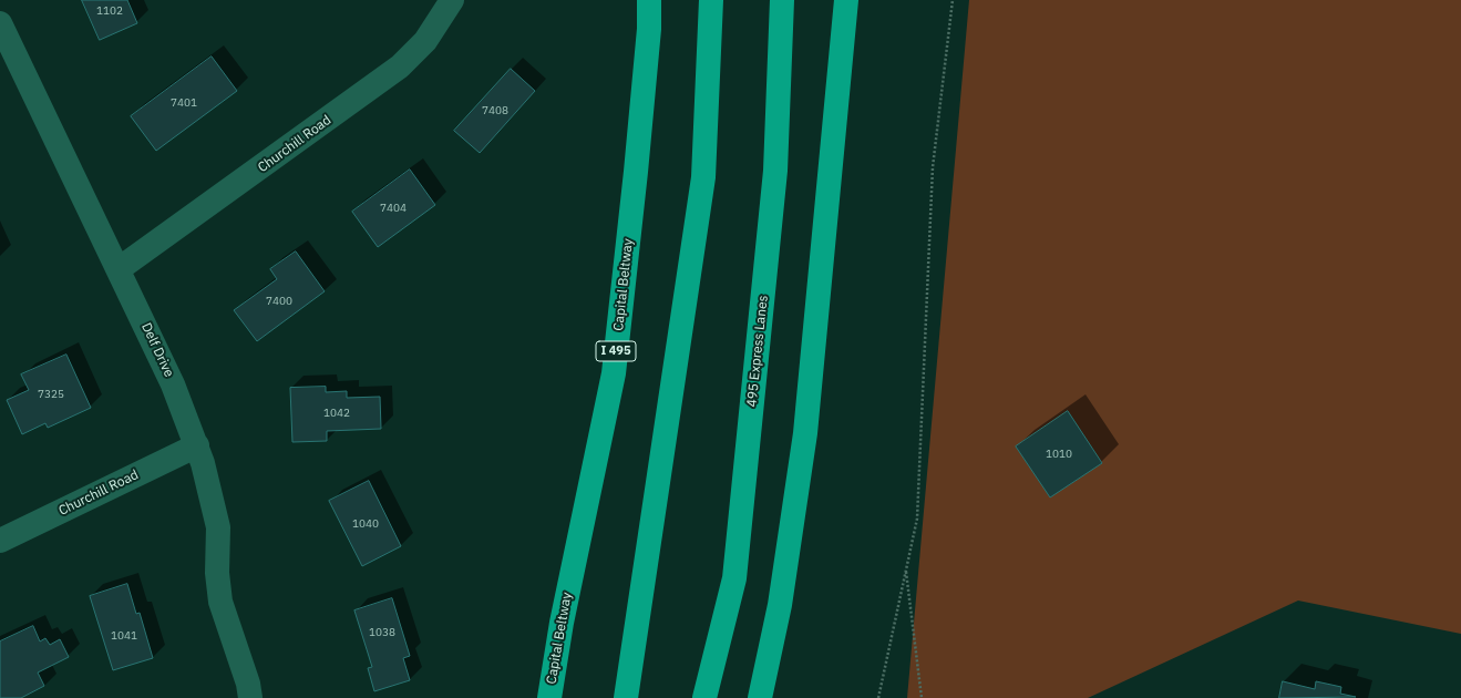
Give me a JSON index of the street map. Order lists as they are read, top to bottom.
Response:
{
  "streets": {
    "highway": ["Capital Beltway", "I 495", "495 Express Lanes"],
    "street": ["Churchill Road", "Delf Drive"]
  },
  "crossings": [
    ["Churchill Road", "Delf Drive"]
  ],
  "house_numbers": [
    "1102",
    "7401",
    "7408",
    "7404",
    "7400",
    "7325",
    "1042",
    "1010",
    "1040",
    "1038",
    "1041"
  ]
}
